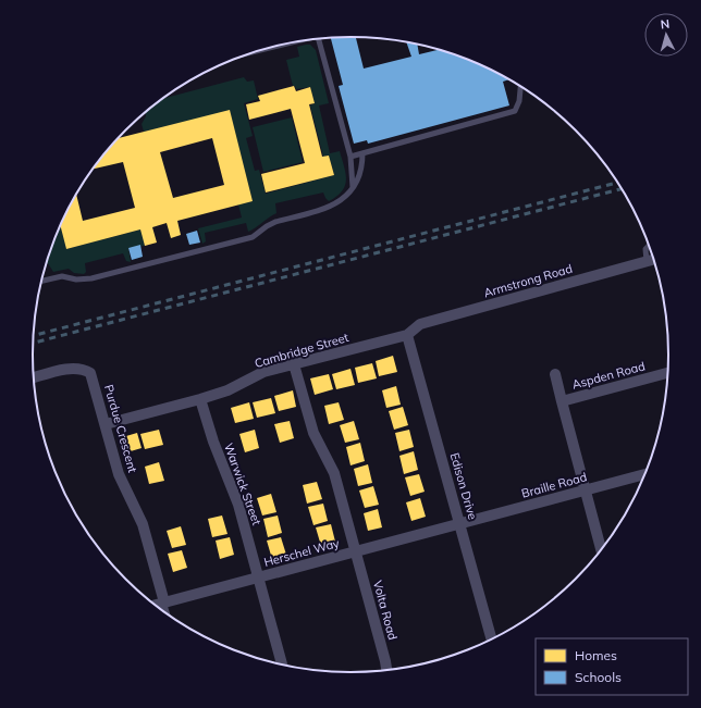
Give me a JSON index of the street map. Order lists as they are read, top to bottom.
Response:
{
  "streets": {
    "street": [
      "Armstrong Road",
      "Cambridge Street",
      "Aspden Road",
      "Purdue Crescent",
      "Warwick Street",
      "Braille Road",
      "Edison Drive",
      "Herschel Way",
      "Volta Road"
    ]
  },
  "crossings": [
    ["Armstrong Road", "Cambridge Street"],
    ["Armstrong Road", "Edison Drive"],
    ["Cambridge Street", "Purdue Crescent"],
    ["Cambridge Street", "Warwick Street"],
    ["Cambridge Street", "Edison Drive"],
    ["Cambridge Street", "Volta Road"],
    ["Aspden Road", "Braille Road"],
    ["Purdue Crescent", "Herschel Way"],
    ["Warwick Street", "Herschel Way"],
    ["Braille Road", "Edison Drive"],
    ["Braille Road", "Herschel Way"],
    ["Edison Drive", "Herschel Way"],
    ["Herschel Way", "Volta Road"]
  ],
  "legend": ["Homes", "Schools"],
  "north": "top"
}
